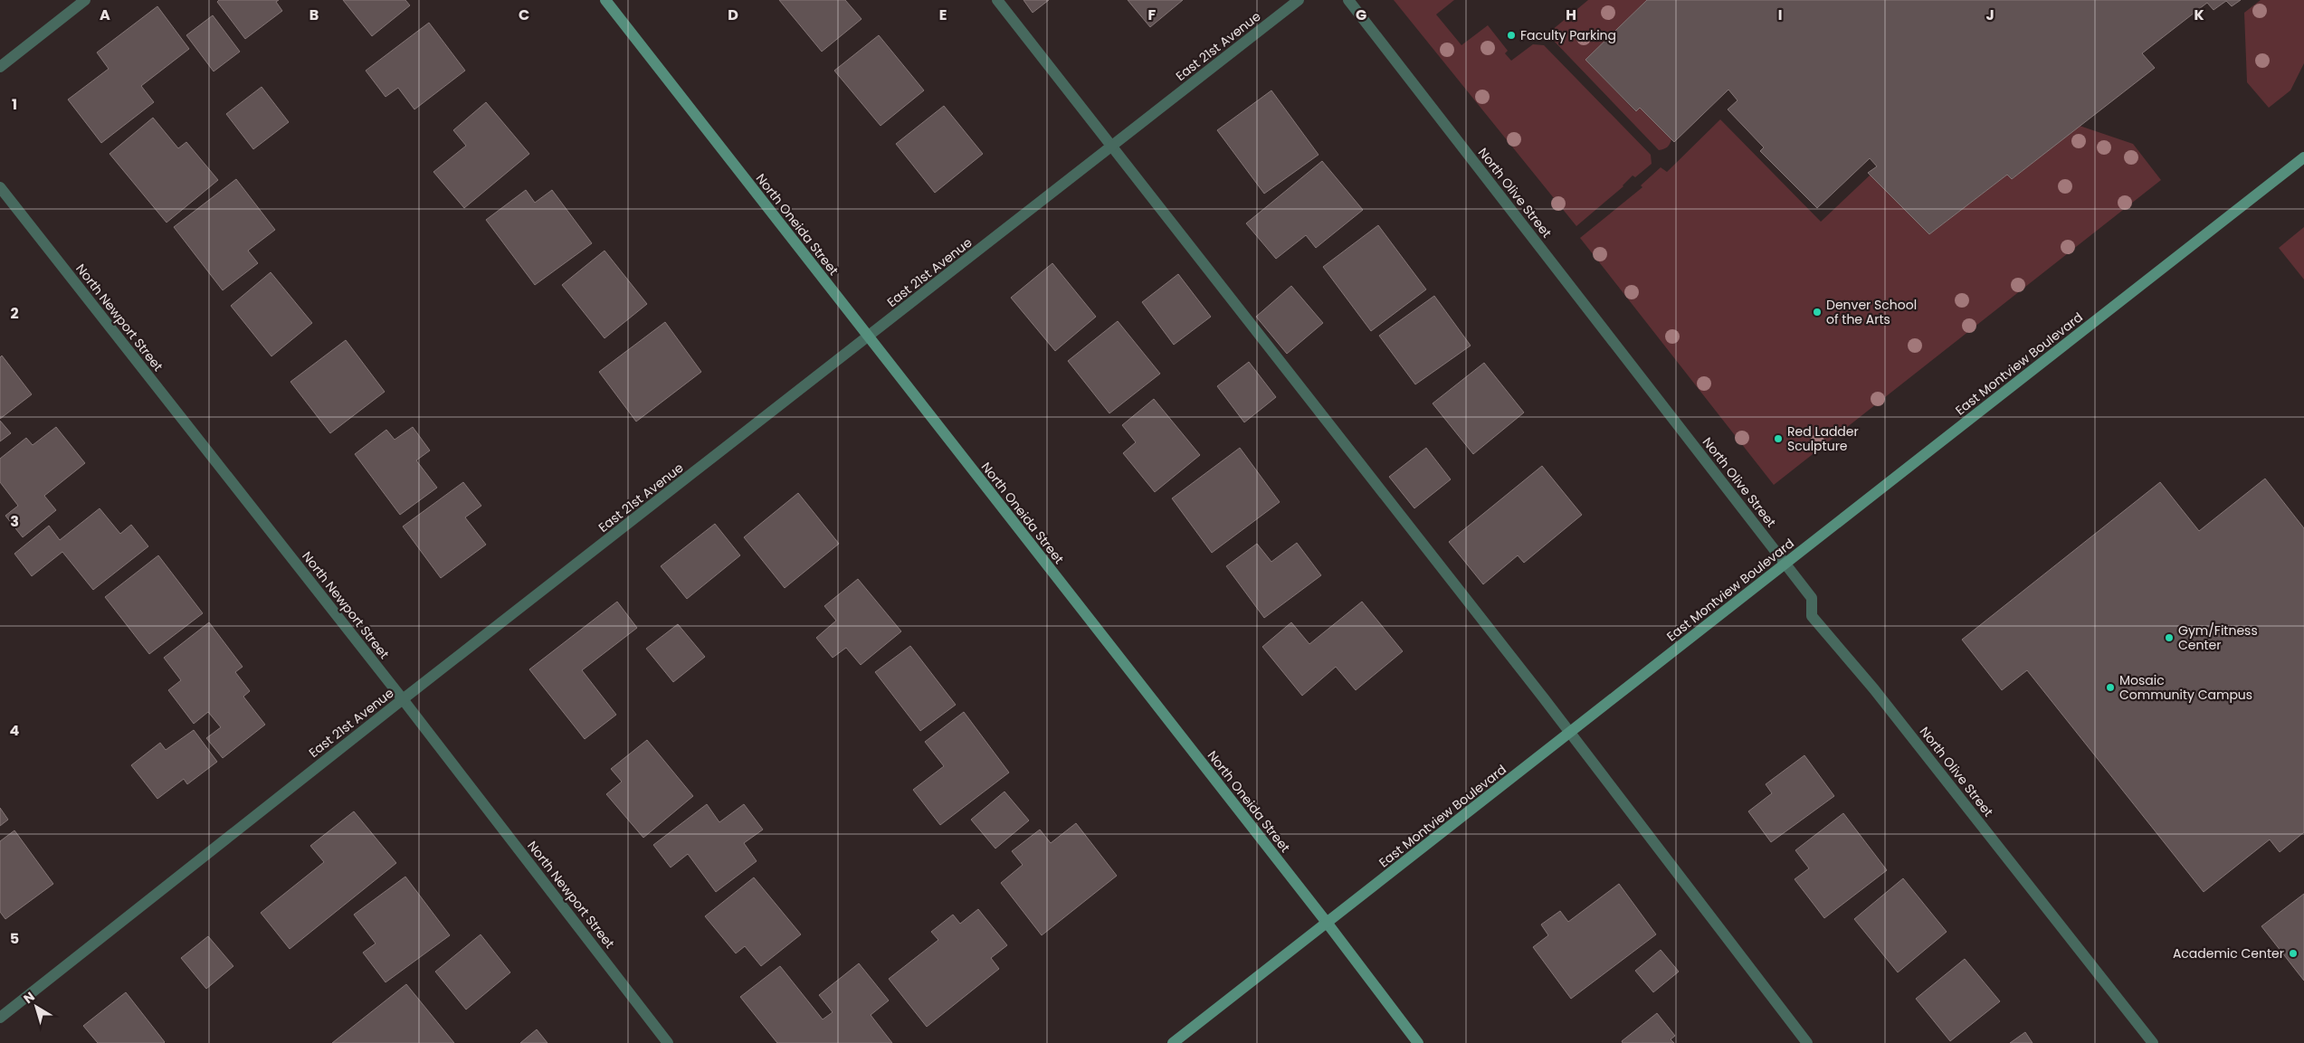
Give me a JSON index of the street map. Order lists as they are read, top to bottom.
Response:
{
  "streets": {
    "main road": ["North Oneida Street", "East Montview Boulevard"],
    "street": ["East 21st Avenue", "North Olive Street", "North Newport Street"]
  },
  "crossings": [
    ["East 21st Avenue", "North Oneida Street"],
    ["East 21st Avenue", "North Newport Street"],
    ["North Olive Street", "East Montview Boulevard"],
    ["North Oneida Street", "East Montview Boulevard"]
  ],
  "places": [
    "Faculty Parking",
    "Denver School of the Arts",
    "Red Ladder Sculpture",
    "Gym/Fitness Center",
    "Mosaic Community Campus",
    "Academic Center"
  ],
  "north": "top left",
  "grid": {
    "columns": [
      "A",
      "B",
      "C",
      "D",
      "E",
      "F",
      "G",
      "H",
      "I",
      "J",
      "K"
    ],
    "rows": [
      "1",
      "2",
      "3",
      "4",
      "5"
    ]
  }
}
